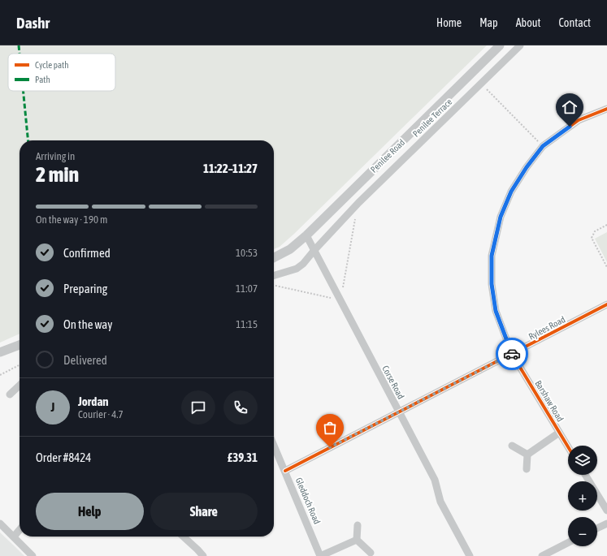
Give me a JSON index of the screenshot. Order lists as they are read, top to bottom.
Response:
{
  "streets": {
    "street": [
      "Penilee Terrace",
      "Penilee Road",
      "Rylees Road",
      "Corse Road",
      "Barshaw Road",
      "Gleddoch Road"
    ]
  },
  "crossings": [
    ["Penilee Terrace", "Corse Road"],
    ["Penilee Road", "Corse Road"],
    ["Rylees Road", "Corse Road"],
    ["Rylees Road", "Barshaw Road"],
    ["Rylees Road", "Gleddoch Road"]
  ],
  "legend": ["Cycle path", "Path"],
  "page": {
    "header": "Dashr",
    "nav": [
      "Home",
      "Map",
      "About",
      "Contact"
    ],
    "heading": ["2 min", "Arriving in", "11:22–11:27"],
    "panel": [
      "Jordan",
      "Courier · 4.7",
      "Order #8424",
      "£39.31"
    ],
    "bar": "On the way · 190 m",
    "list": [
      ["Confirmed", "10:53"],
      ["Preparing", "11:07"],
      ["On the way", "11:15"],
      "Delivered"
    ],
    "round": "J",
    "map_buttons": ["+", "−"],
    "buttons": ["Help", "Share"]
  }
}
